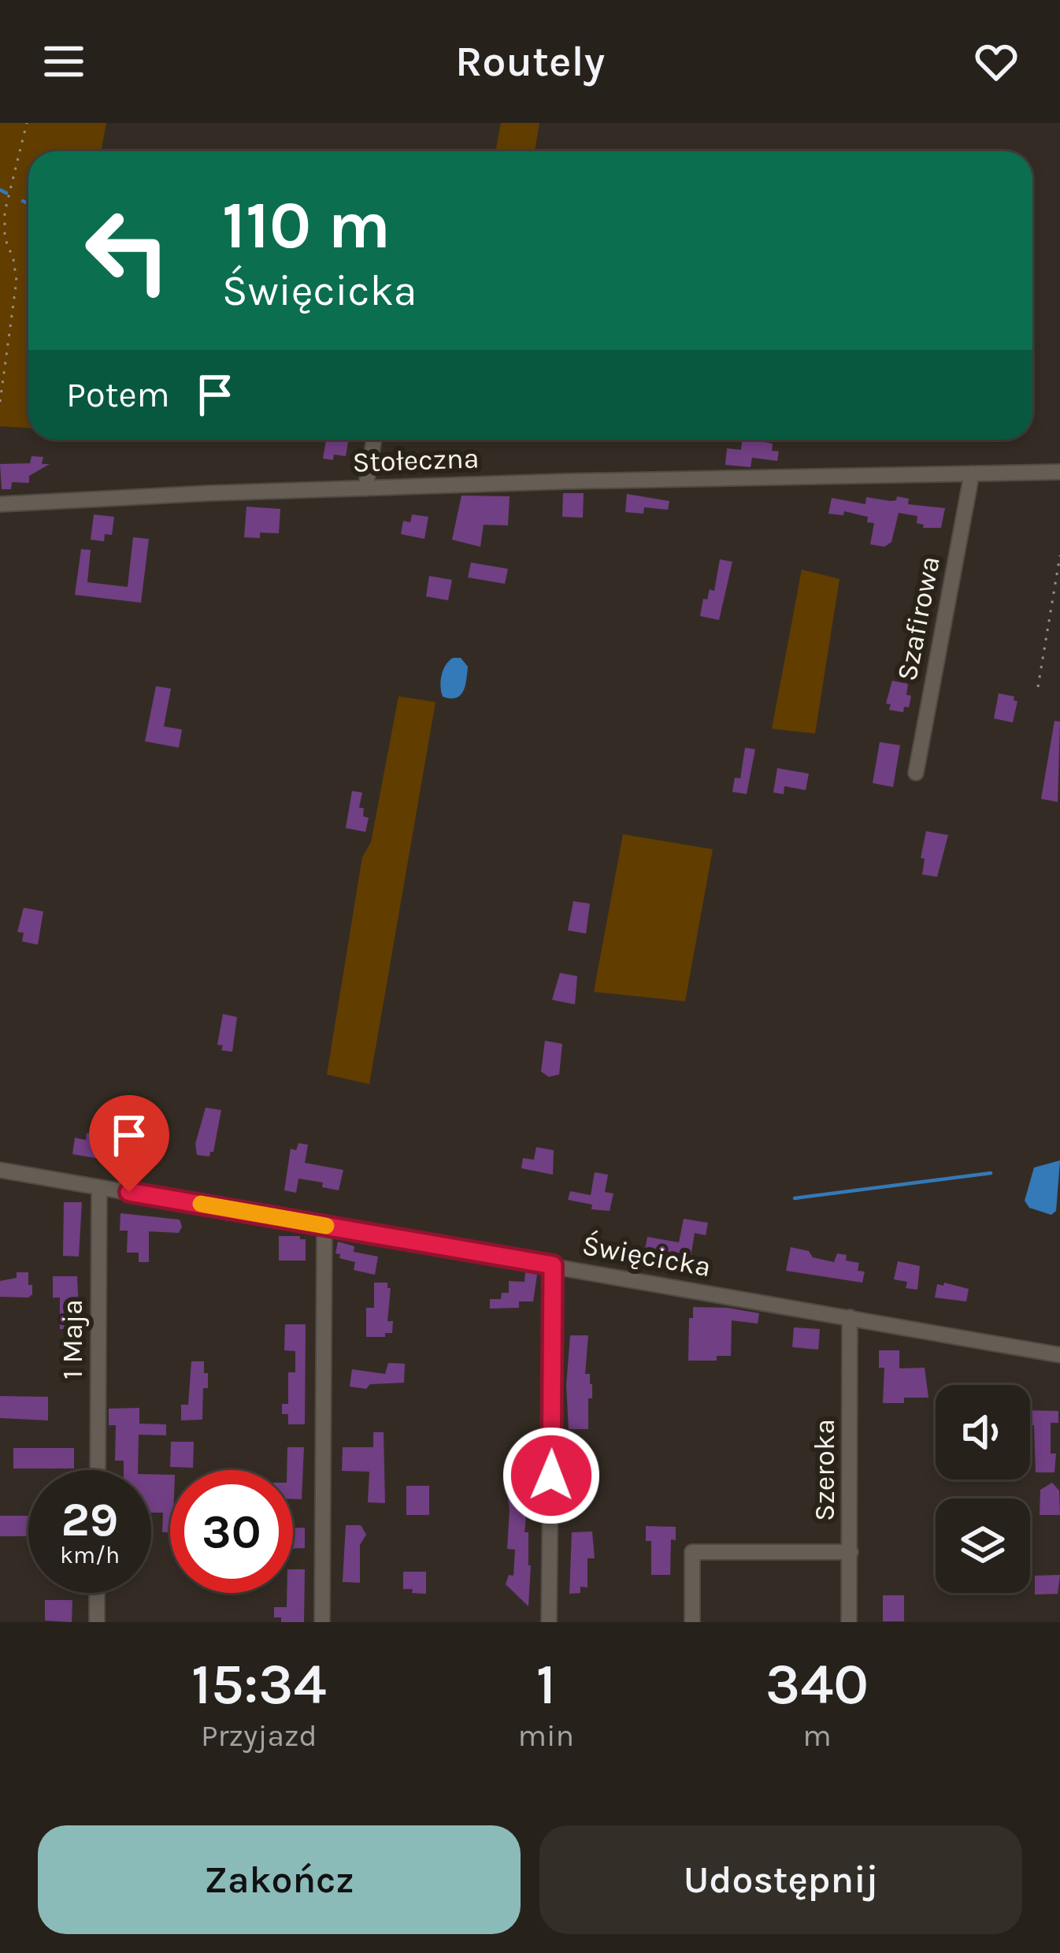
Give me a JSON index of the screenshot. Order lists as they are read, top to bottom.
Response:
{
  "streets": {
    "street": [
      "Stołeczna",
      "Szafirowa",
      "Święcicka",
      "1 Maja",
      "Szeroka"
    ]
  },
  "crossings": [
    ["Stołeczna", "Szafirowa"],
    ["Święcicka", "1 Maja"],
    ["Święcicka", "Szeroka"]
  ],
  "page": {
    "header": "Routely",
    "turn": ["110 m", "Święcicka"],
    "then": "Potem",
    "speed": "29 km/h",
    "limit": "30",
    "eta": [
      "15:34",
      "Przyjazd",
      "1",
      "min",
      "340",
      "m"
    ],
    "buttons": ["Zakończ", "Udostępnij"]
  }
}
